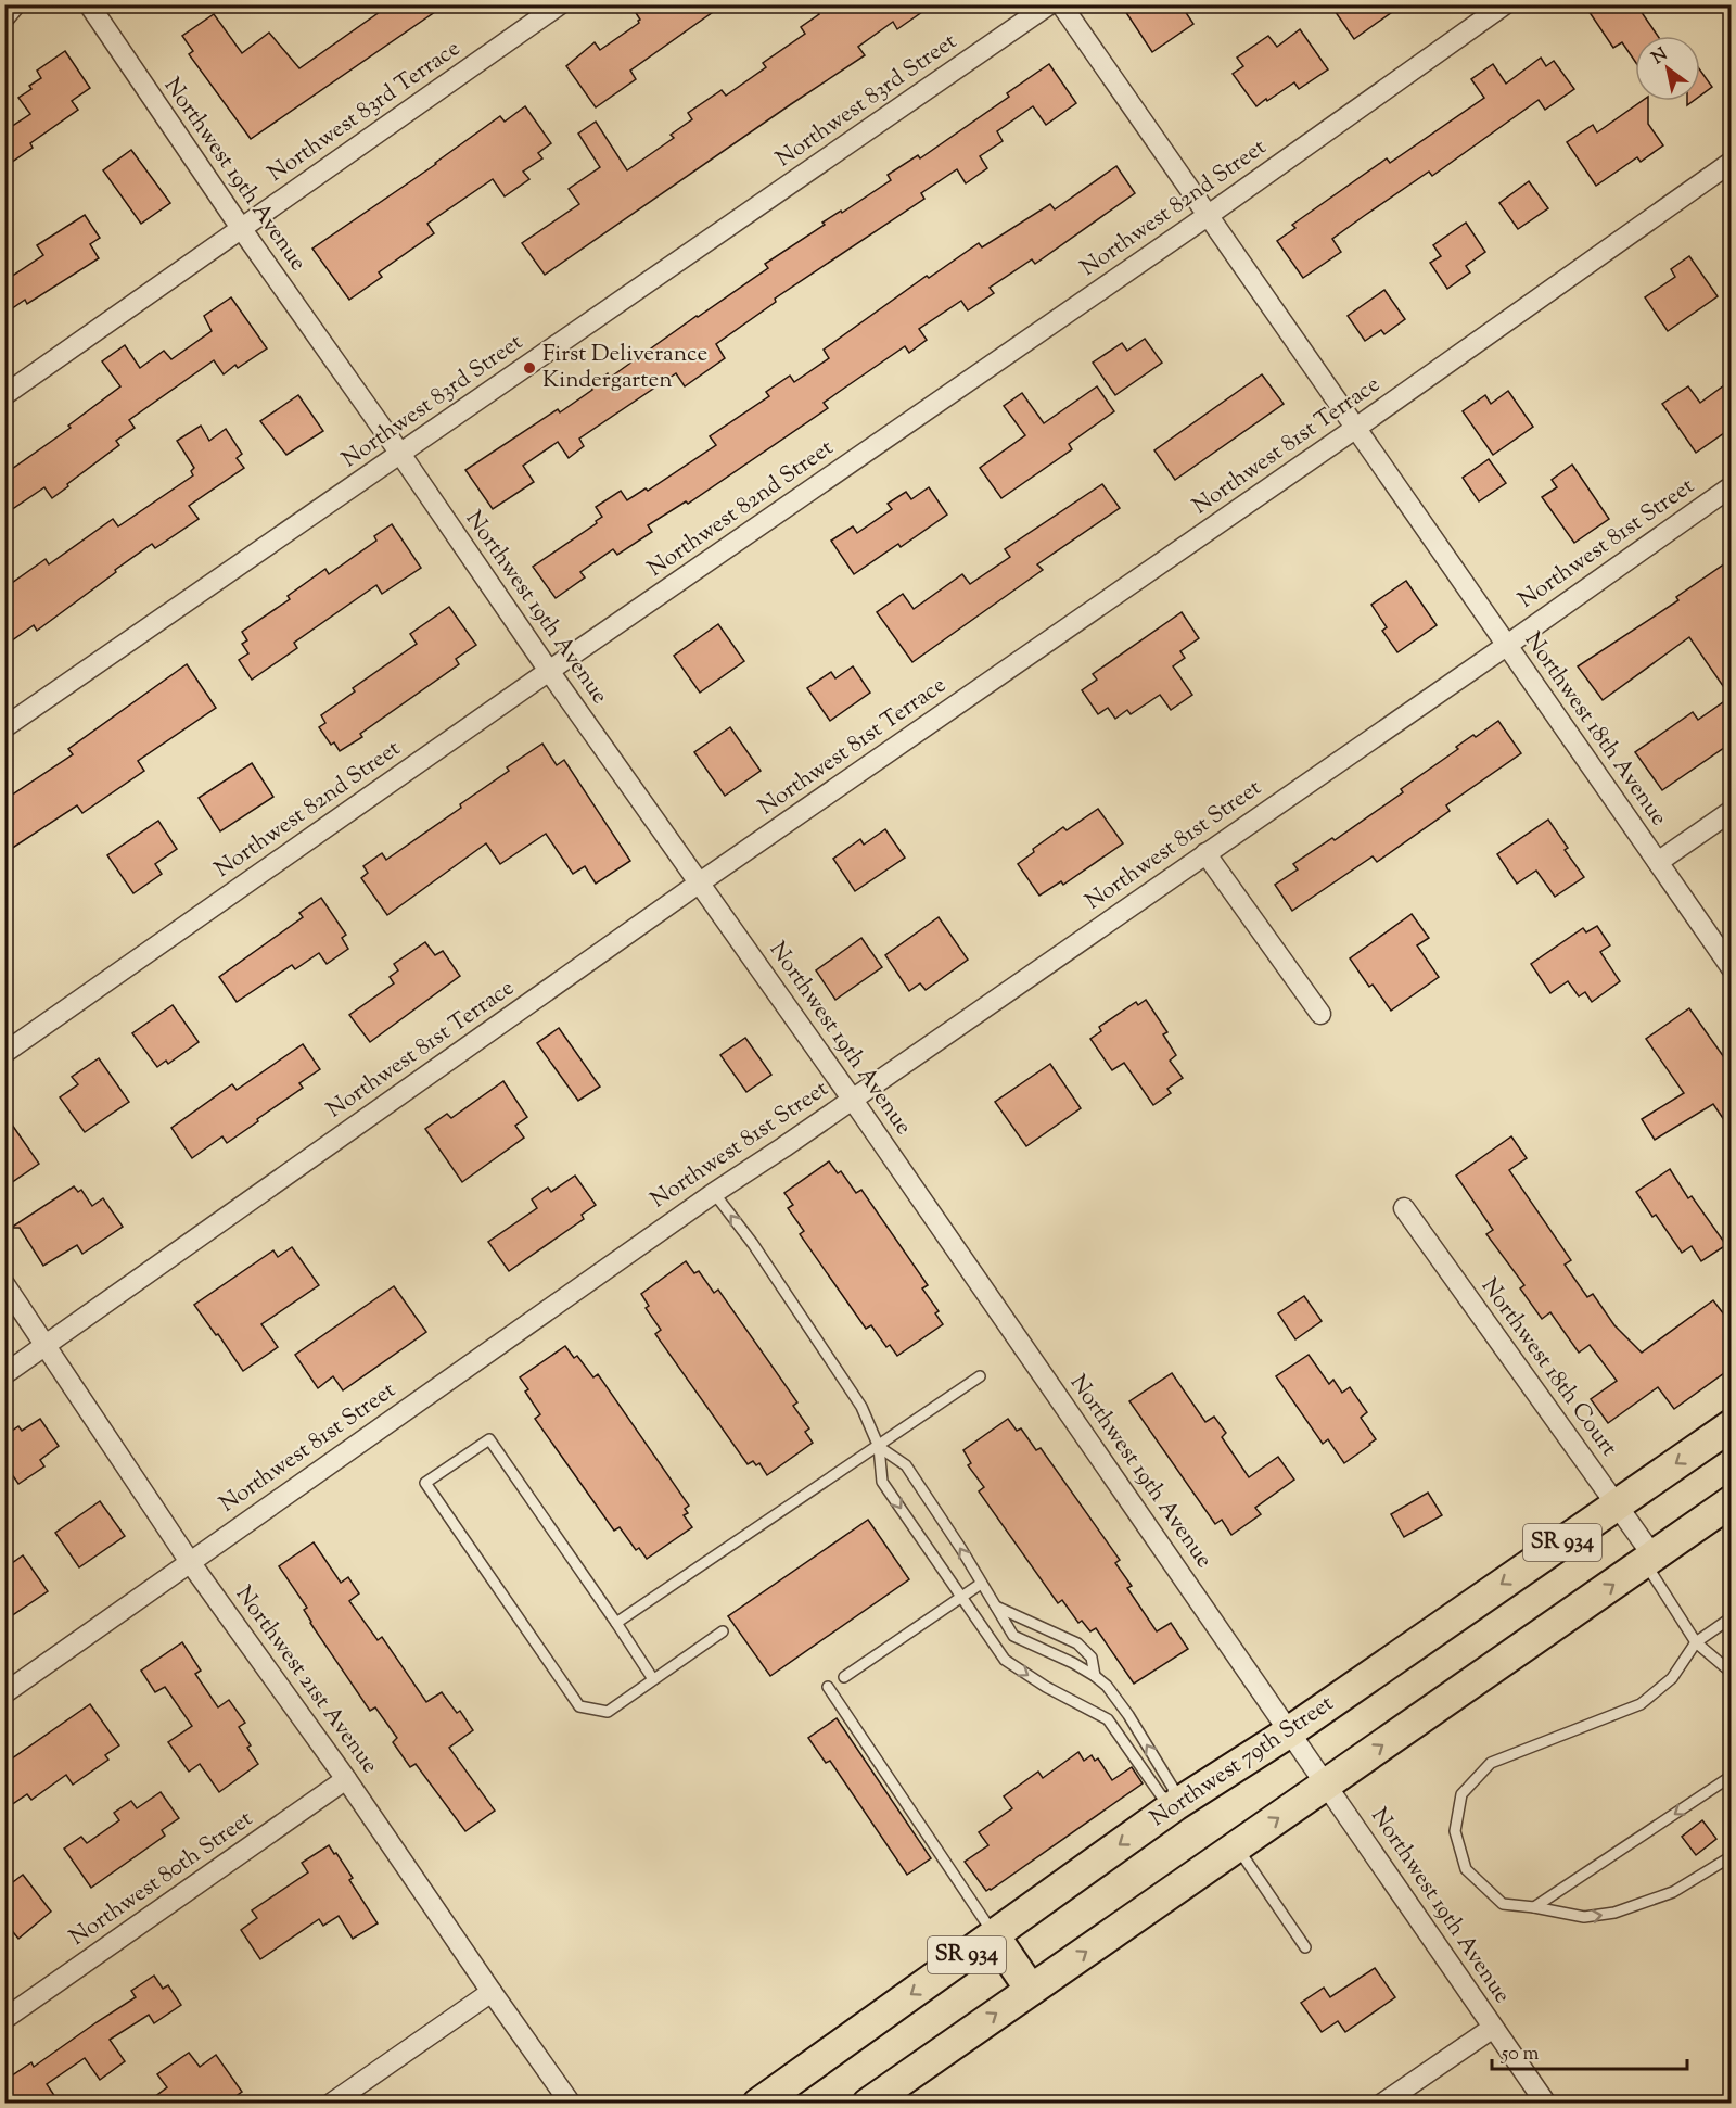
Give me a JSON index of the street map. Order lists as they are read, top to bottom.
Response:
{
  "streets": {
    "main road": ["SR 934", "Northwest 79th Street"],
    "street": [
      "Northwest 83rd Street",
      "Northwest 83rd Terrace",
      "Northwest 19th Avenue",
      "Northwest 82nd Street",
      "Northwest 81st Terrace",
      "Northwest 81st Street",
      "Northwest 18th Avenue",
      "Northwest 18th Court",
      "Northwest 21st Avenue",
      "Northwest 80th Street"
    ]
  },
  "crossings": [
    ["Northwest 83rd Street", "Northwest 19th Avenue"],
    ["Northwest 83rd Terrace", "Northwest 19th Avenue"],
    ["Northwest 19th Avenue", "Northwest 82nd Street"],
    ["Northwest 19th Avenue", "Northwest 81st Terrace"],
    ["Northwest 19th Avenue", "Northwest 81st Street"],
    ["Northwest 19th Avenue", "SR 934"],
    ["Northwest 19th Avenue", "Northwest 79th Street"],
    ["Northwest 82nd Street", "Northwest 18th Avenue"],
    ["Northwest 81st Terrace", "Northwest 18th Avenue"],
    ["Northwest 81st Terrace", "Northwest 21st Avenue"],
    ["Northwest 81st Street", "Northwest 18th Avenue"],
    ["Northwest 81st Street", "Northwest 21st Avenue"],
    ["Northwest 18th Court", "SR 934"],
    ["Northwest 18th Court", "Northwest 79th Street"],
    ["Northwest 21st Avenue", "Northwest 80th Street"]
  ],
  "places": ["First Deliverance Kindergarten"],
  "scale_bar": "50 m",
  "north": "top left"
}
